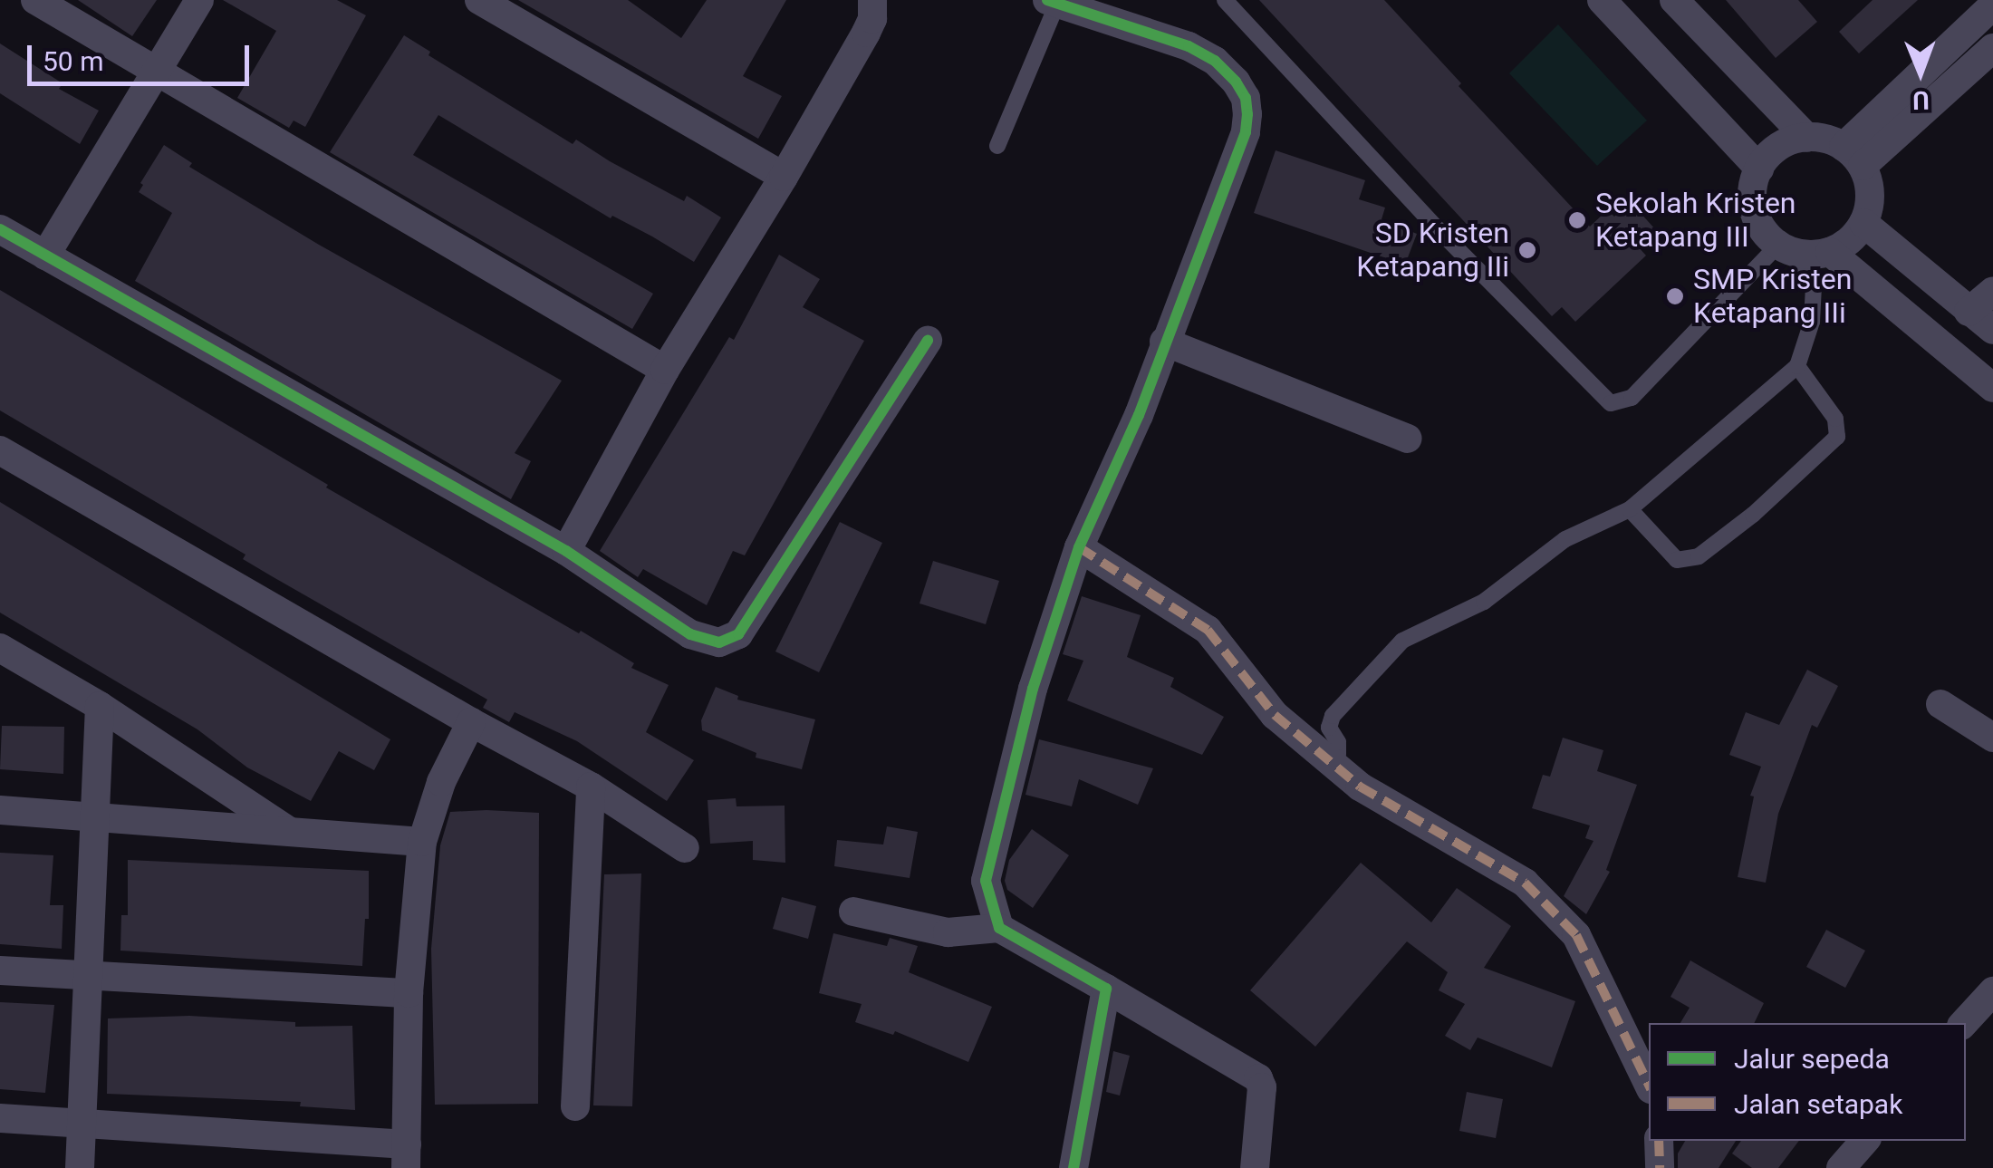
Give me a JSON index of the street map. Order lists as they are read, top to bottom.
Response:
{
  "places": ["Sekolah Kristen Ketapang III", "SD Kristen Ketapang IIi", "SMP Kristen Ketapang IIi"],
  "legend": ["Jalur sepeda", "Jalan setapak"],
  "scale_bar": "50 m",
  "north": "bottom"
}
